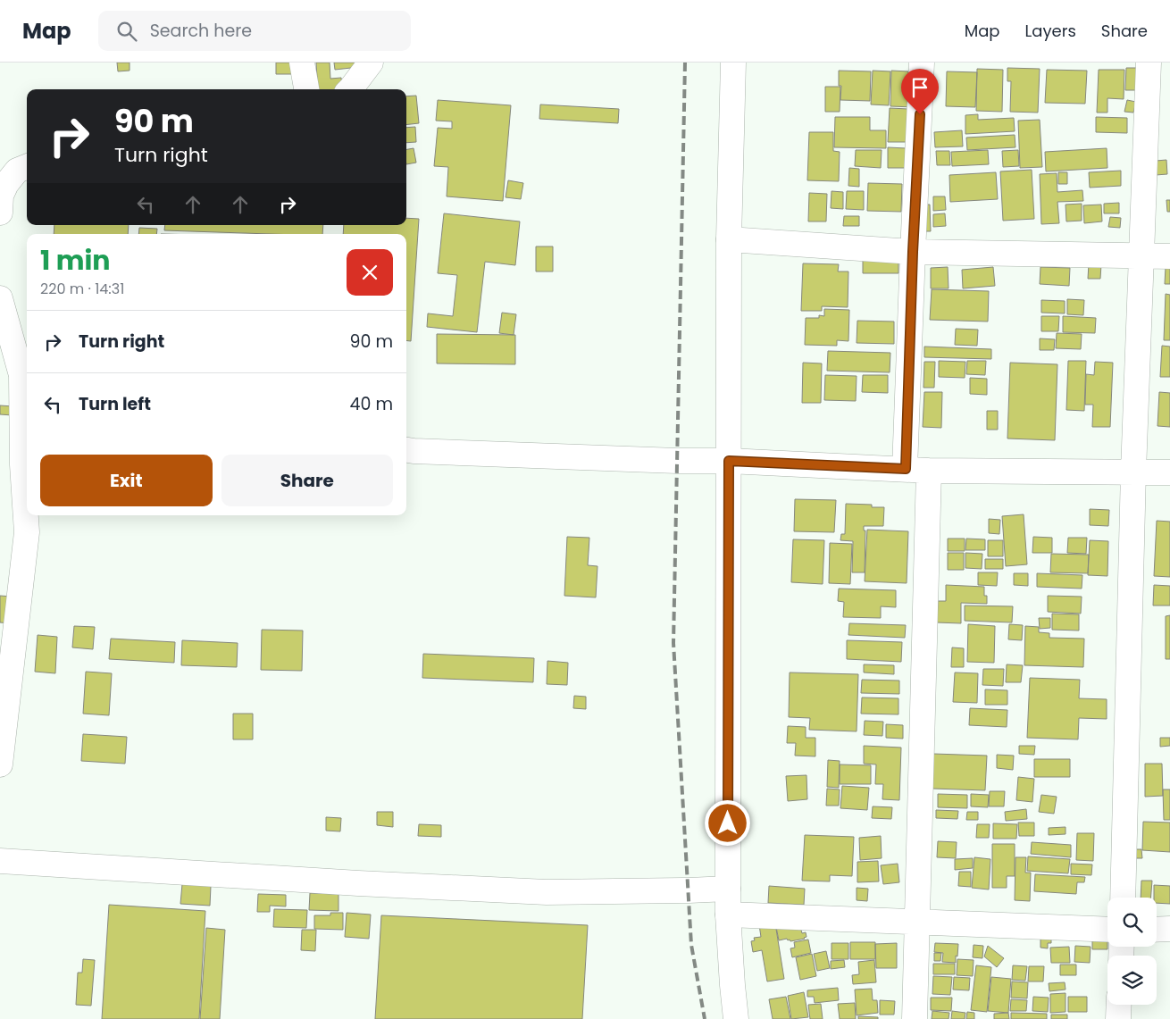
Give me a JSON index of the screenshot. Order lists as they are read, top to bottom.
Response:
{
  "page": {
    "header": "Map",
    "search": "Search here",
    "nav": ["Map", "Layers", "Share"],
    "turn": ["90 m", "Turn right"],
    "heading": ["1 min", "220 m · 14:31"],
    "list": [
      {
        "name": "Turn right",
        "value": "90 m"
      },
      {
        "name": "Turn left",
        "value": "40 m"
      }
    ],
    "buttons": ["Exit", "Share"]
  }
}
